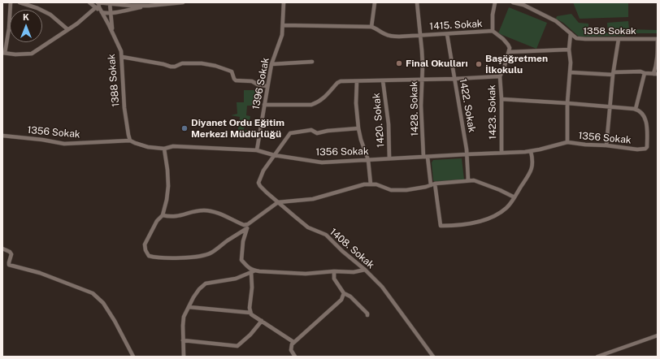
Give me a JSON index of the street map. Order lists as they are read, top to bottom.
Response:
{
  "streets": {
    "street": [
      "1415. Sokak",
      "1358 Sokak",
      "1388 Sokak",
      "1396 Sokak",
      "1422. Sokak",
      "1428. Sokak",
      "1423. Sokak",
      "1420. Sokak",
      "1356 Sokak",
      "1408. Sokak"
    ]
  },
  "crossings": [
    ["1415. Sokak", "1422. Sokak"],
    ["1415. Sokak", "1428. Sokak"],
    ["1388 Sokak", "1356 Sokak"],
    ["1396 Sokak", "1356 Sokak"],
    ["1422. Sokak", "1356 Sokak"],
    ["1428. Sokak", "1356 Sokak"],
    ["1423. Sokak", "1356 Sokak"],
    ["1420. Sokak", "1356 Sokak"],
    ["1356 Sokak", "1408. Sokak"]
  ],
  "places": ["Final Okulları", "Başöğretmen İlkokulu", "Diyanet Ordu Eğitim Merkezi Müdürlüğü"],
  "north": "top"
}
